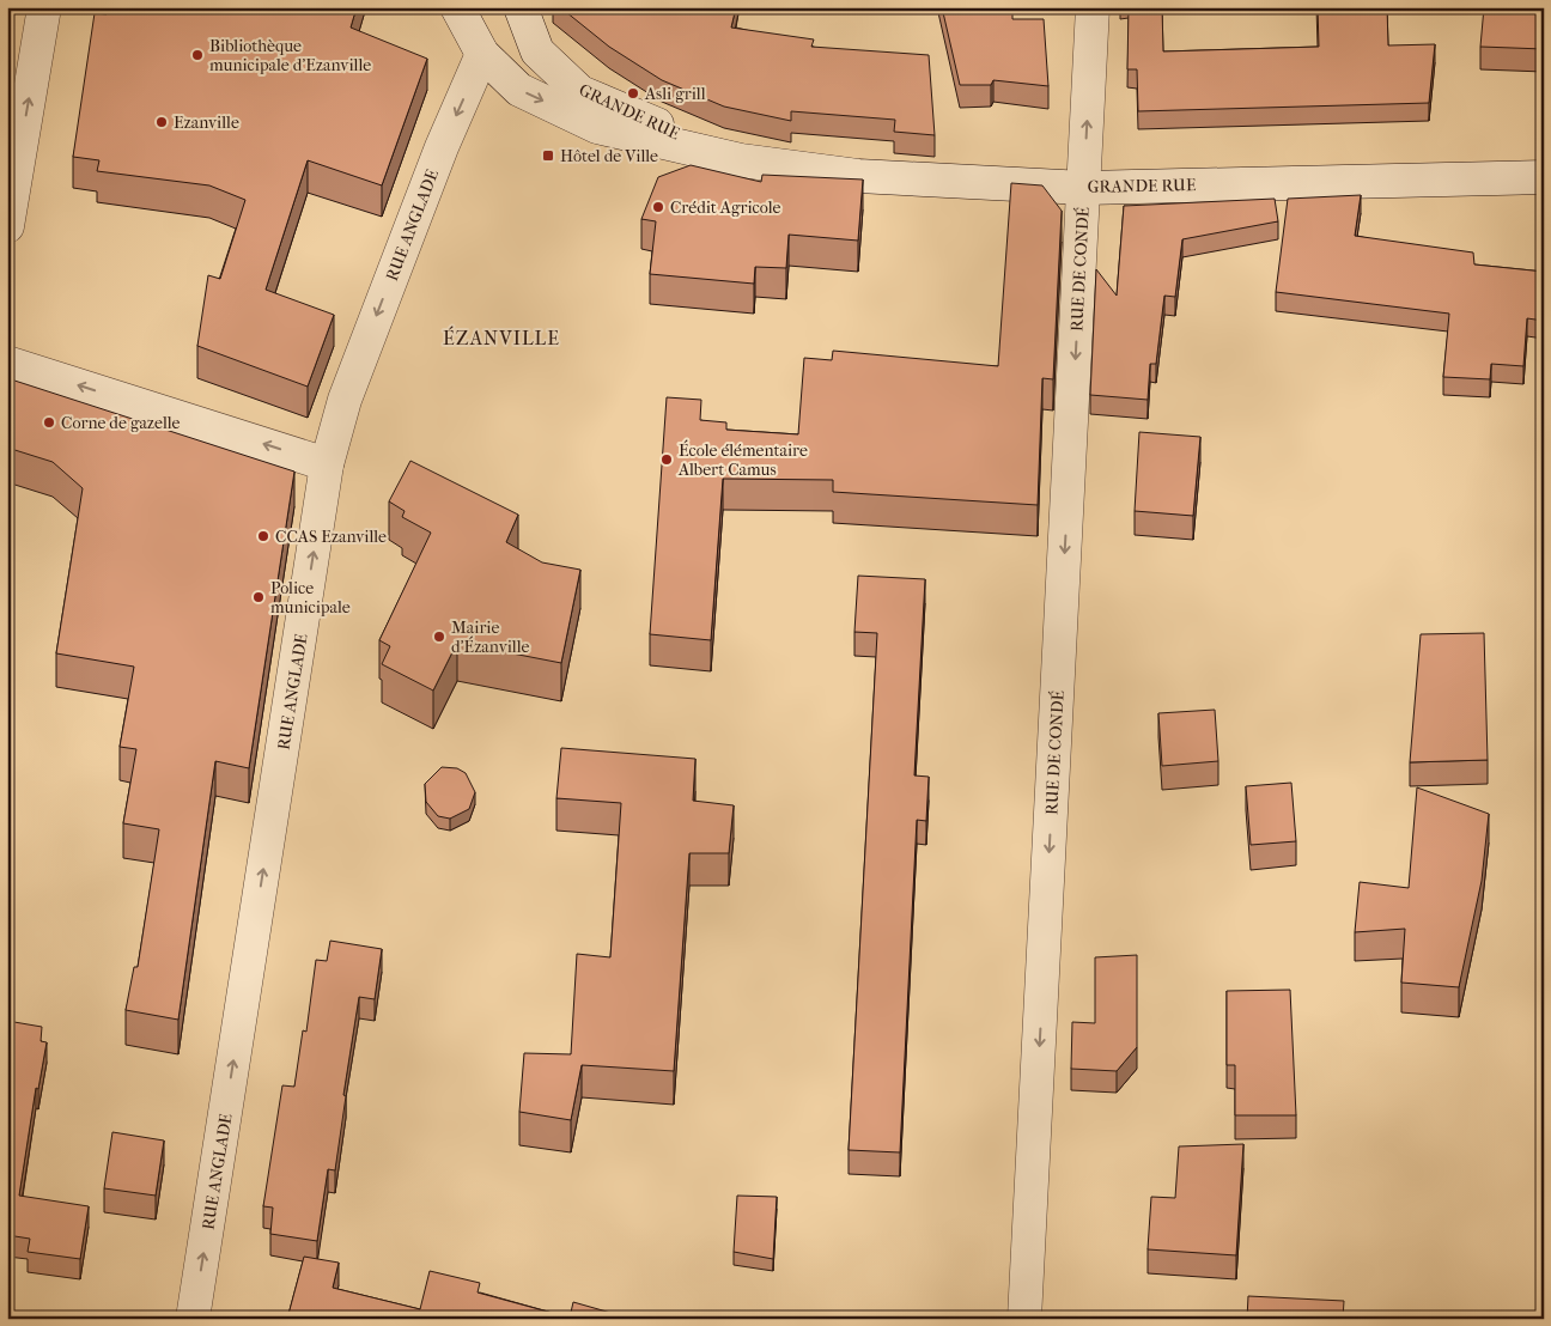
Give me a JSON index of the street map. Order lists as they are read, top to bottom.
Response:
{
  "streets": {
    "street": ["GRANDE RUE", "RUE ANGLADE", "RUE DE CONDÉ"]
  },
  "crossings": [
    ["GRANDE RUE", "RUE ANGLADE"],
    ["GRANDE RUE", "RUE DE CONDÉ"]
  ],
  "districts": ["ÉZANVILLE"],
  "places": {
    "other": [
      "Bibliothèque municipale d'Ezanville",
      "Asli grill",
      "Ezanville",
      "Crédit Agricole",
      "Corne de gazelle",
      "École élémentaire Albert Camus",
      "CCAS Ezanville",
      "Police municipale",
      "Mairie d'Ézanville"
    ],
    "transit": ["Hôtel de Ville"]
  }
}
